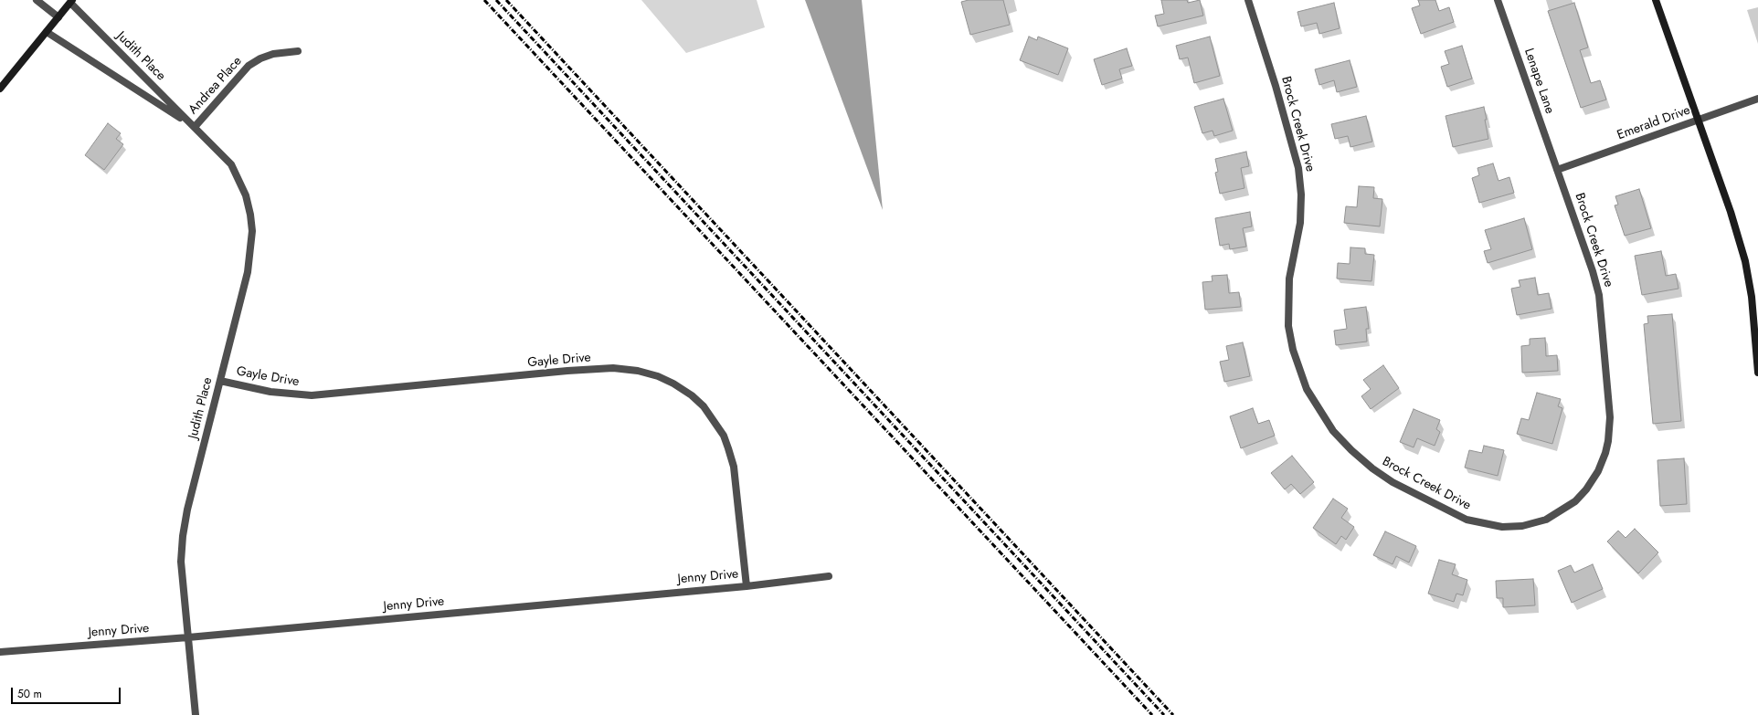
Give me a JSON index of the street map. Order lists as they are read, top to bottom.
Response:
{
  "streets": {
    "street": [
      "Judith Place",
      "Lenape Lane",
      "Andrea Place",
      "Emerald Drive",
      "Brock Creek Drive",
      "Gayle Drive",
      "Jenny Drive"
    ]
  },
  "crossings": [
    ["Judith Place", "Andrea Place"],
    ["Judith Place", "Gayle Drive"],
    ["Judith Place", "Jenny Drive"],
    ["Lenape Lane", "Emerald Drive"],
    ["Lenape Lane", "Brock Creek Drive"],
    ["Emerald Drive", "Brock Creek Drive"],
    ["Gayle Drive", "Jenny Drive"]
  ],
  "scale_bar": "50 m"
}
